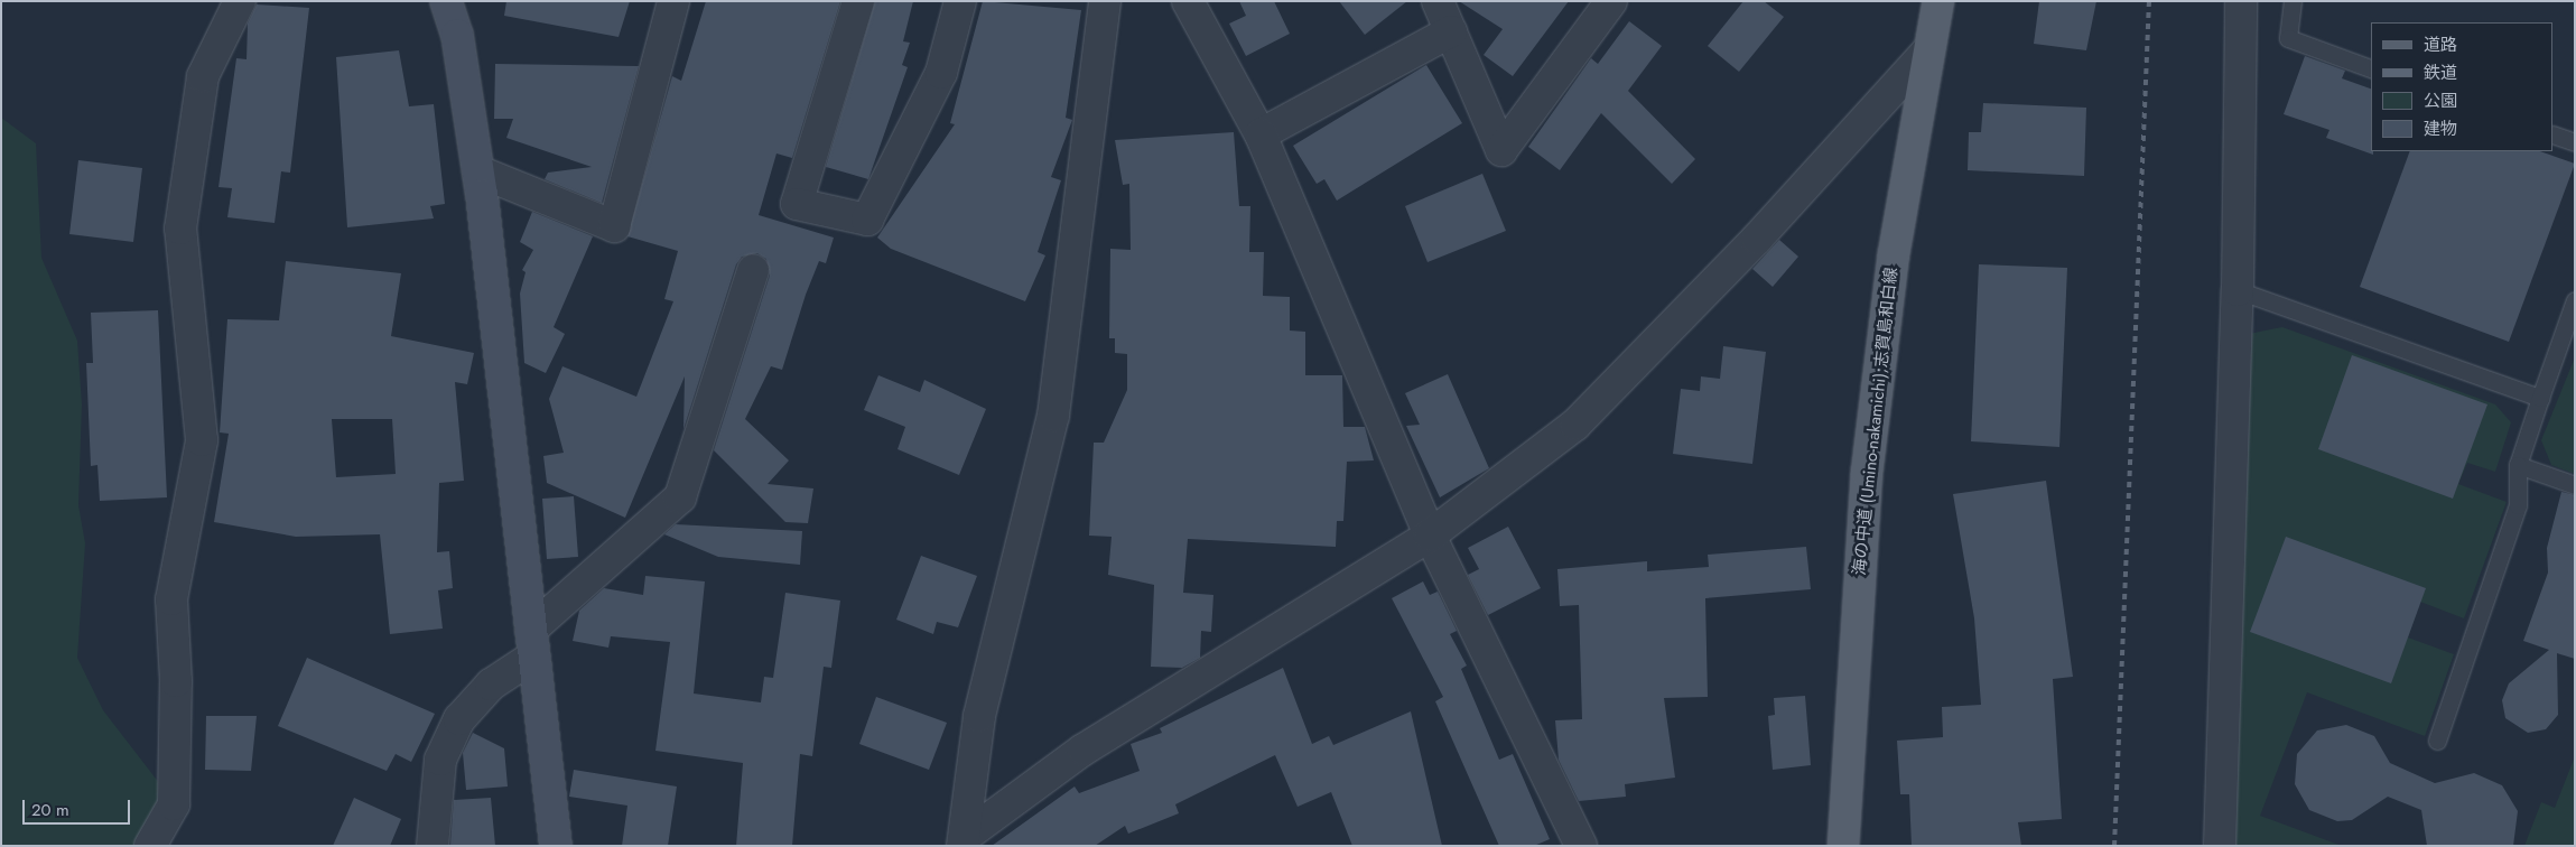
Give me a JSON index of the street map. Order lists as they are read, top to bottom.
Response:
{
  "streets": {
    "main road": ["海の中道 (Umino-nakamichi);志賀島和白線"]
  },
  "legend": [
    "道路",
    "鉄道",
    "公園",
    "建物"
  ],
  "scale_bar": "20 m"
}
